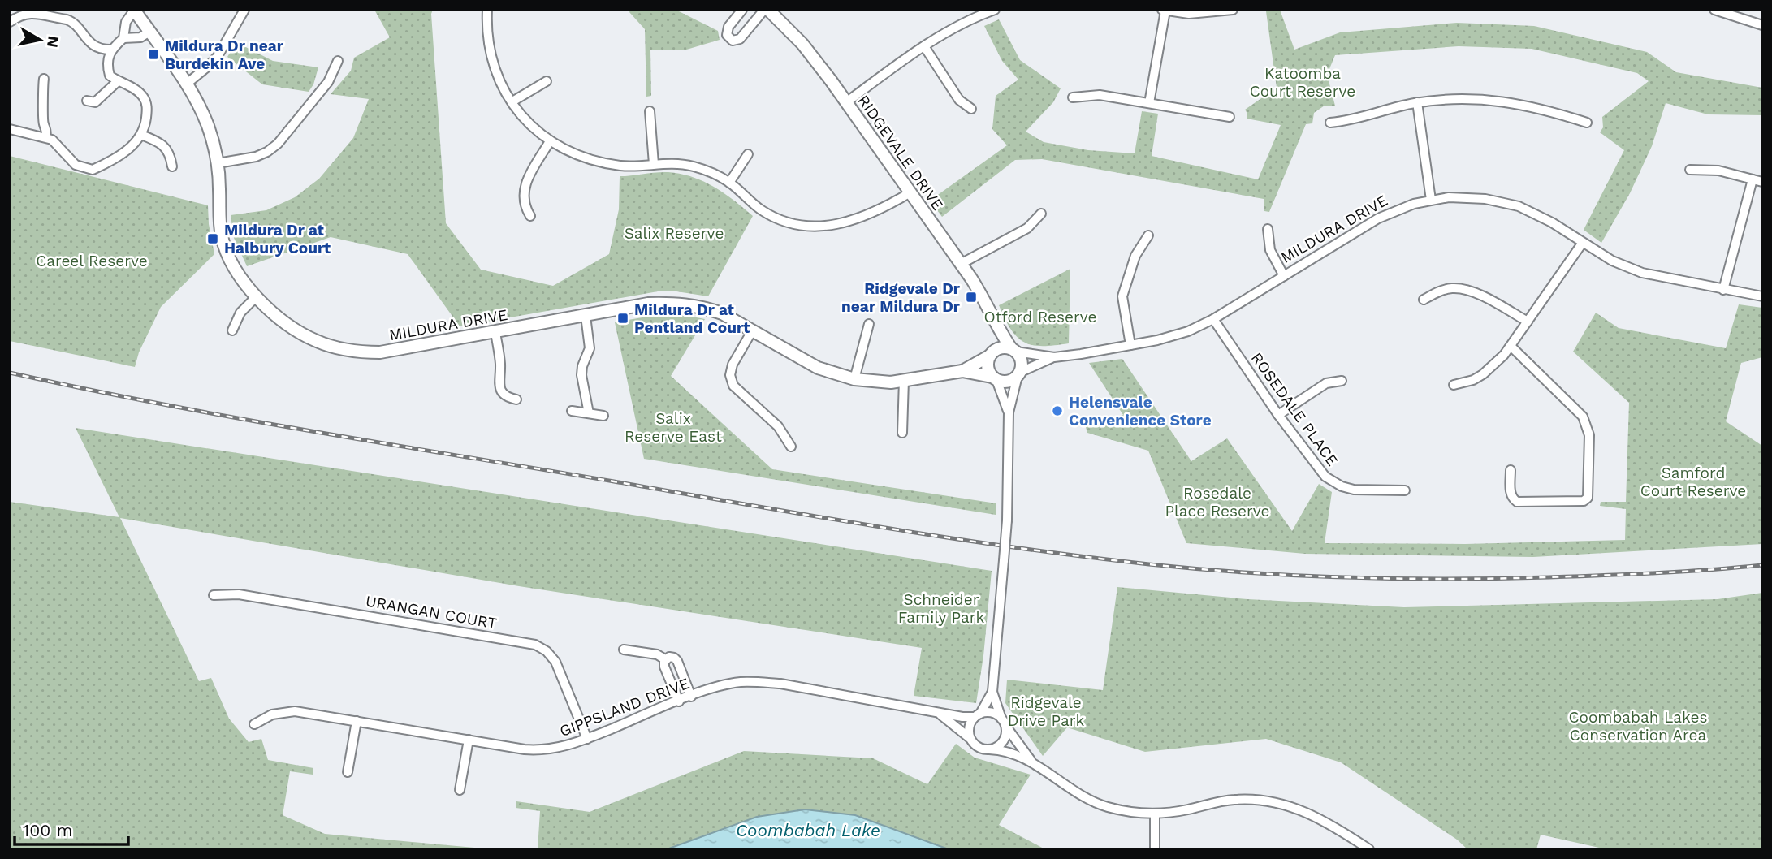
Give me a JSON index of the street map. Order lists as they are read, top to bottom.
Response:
{
  "streets": {
    "street": [
      "RIDGEVALE DRIVE",
      "MILDURA DRIVE",
      "ROSEDALE PLACE",
      "URANGAN COURT",
      "GIPPSLAND DRIVE"
    ]
  },
  "crossings": [
    ["RIDGEVALE DRIVE", "MILDURA DRIVE"],
    ["MILDURA DRIVE", "ROSEDALE PLACE"],
    ["URANGAN COURT", "GIPPSLAND DRIVE"]
  ],
  "water": ["Coombabah Lake"],
  "parks": [
    "Katoomba Court Reserve",
    "Salix Reserve",
    "Careel Reserve",
    "Otford Reserve",
    "Salix Reserve East",
    "Samford Court Reserve",
    "Rosedale Place Reserve",
    "Schneider Family Park",
    "Ridgevale Drive Park",
    "Coombabah Lakes Conservation Area"
  ],
  "places": {
    "transit": [
      "Mildura Dr near Burdekin Ave",
      "Mildura Dr at Halbury Court",
      "Ridgevale Dr near Mildura Dr",
      "Mildura Dr at Pentland Court"
    ],
    "other": ["Helensvale Convenience Store"]
  },
  "scale_bar": "100 m",
  "north": "right"
}
